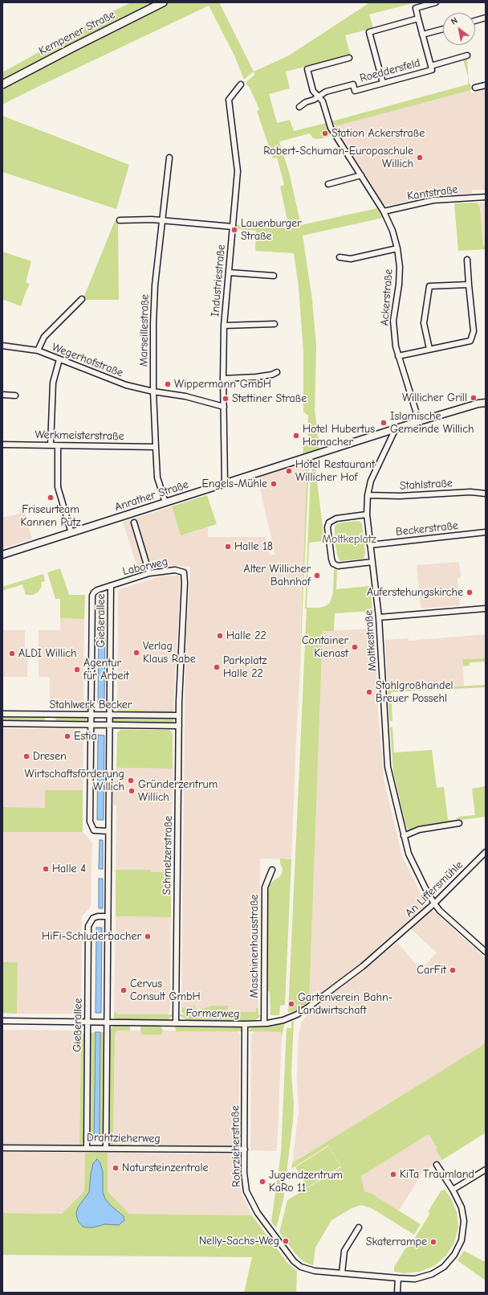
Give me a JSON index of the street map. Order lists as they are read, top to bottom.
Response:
{
  "streets": {
    "main road": ["Kempener Straße"],
    "street": [
      "Roeddersfeld",
      "Kantstraße",
      "Industriestraße",
      "Ackerstraße",
      "Marseillestraße",
      "Wegerhofstraße",
      "Werkmeisterstraße",
      "Stahlstraße",
      "Anrather Straße",
      "Beckerstraße",
      "Laborweg",
      "Gießerallee",
      "Moltkestraße",
      "Stahlwerk Becker",
      "Schmelzerstraße",
      "An Liffersmühle",
      "Maschinenhausstraße",
      "Formerweg",
      "Drahtzieherweg",
      "Rohrzieherstraße"
    ]
  },
  "crossings": [
    ["Roeddersfeld", "Ackerstraße"],
    ["Kantstraße", "Ackerstraße"],
    ["Industriestraße", "Wegerhofstraße"],
    ["Industriestraße", "Anrather Straße"],
    ["Ackerstraße", "Anrather Straße"],
    ["Marseillestraße", "Wegerhofstraße"],
    ["Marseillestraße", "Werkmeisterstraße"],
    ["Marseillestraße", "Anrather Straße"],
    ["Stahlstraße", "Moltkestraße"],
    ["Anrather Straße", "Moltkestraße"],
    ["Beckerstraße", "Moltkestraße"],
    ["Laborweg", "Gießerallee"],
    ["Laborweg", "Schmelzerstraße"],
    ["Gießerallee", "Stahlwerk Becker"],
    ["Gießerallee", "Formerweg"],
    ["Gießerallee", "Drahtzieherweg"],
    ["Moltkestraße", "An Liffersmühle"],
    ["Stahlwerk Becker", "Schmelzerstraße"],
    ["Schmelzerstraße", "Formerweg"],
    ["An Liffersmühle", "Formerweg"],
    ["Maschinenhausstraße", "Formerweg"],
    ["Formerweg", "Rohrzieherstraße"],
    ["Drahtzieherweg", "Rohrzieherstraße"]
  ],
  "parks": ["Moltkeplatz"],
  "places": [
    "Station Ackerstraße",
    "Robert-Schuman-Europaschule Willich",
    "Lauenburger Straße",
    "Wippermann GmbH",
    "Willicher Grill",
    "Stettiner Straße",
    "Islamische Gemeinde Willich",
    "Hotel Hubertus Hamacher",
    "Hotel Restaurant Willicher Hof",
    "Engels-Mühle",
    "Friseurteam Kannen Pütz",
    "Halle 18",
    "Alter Willicher Bahnhof",
    "Auferstehungskirche",
    "Halle 22",
    "Container Kienast",
    "Verlag Klaus Rabe",
    "ALDI Willich",
    "Parkplatz Halle 22",
    "Agentur für Arbeit",
    "Stahlgroßhandel Breuer Possehl",
    "Estia",
    "Dresen",
    "Wirtschaftsförderung Willich",
    "Gründerzentrum Willich",
    "Halle 4",
    "HiFi-Schluderbacher",
    "CarFit",
    "Cervus Consult GmbH",
    "Gartenverein Bahn- Landwirtschaft",
    "Natursteinzentrale",
    "KiTa Traumland",
    "Jugendzentrum KaRo 11",
    "Nelly-Sachs-Weg",
    "Skaterrampe"
  ],
  "north": "top left"
}
